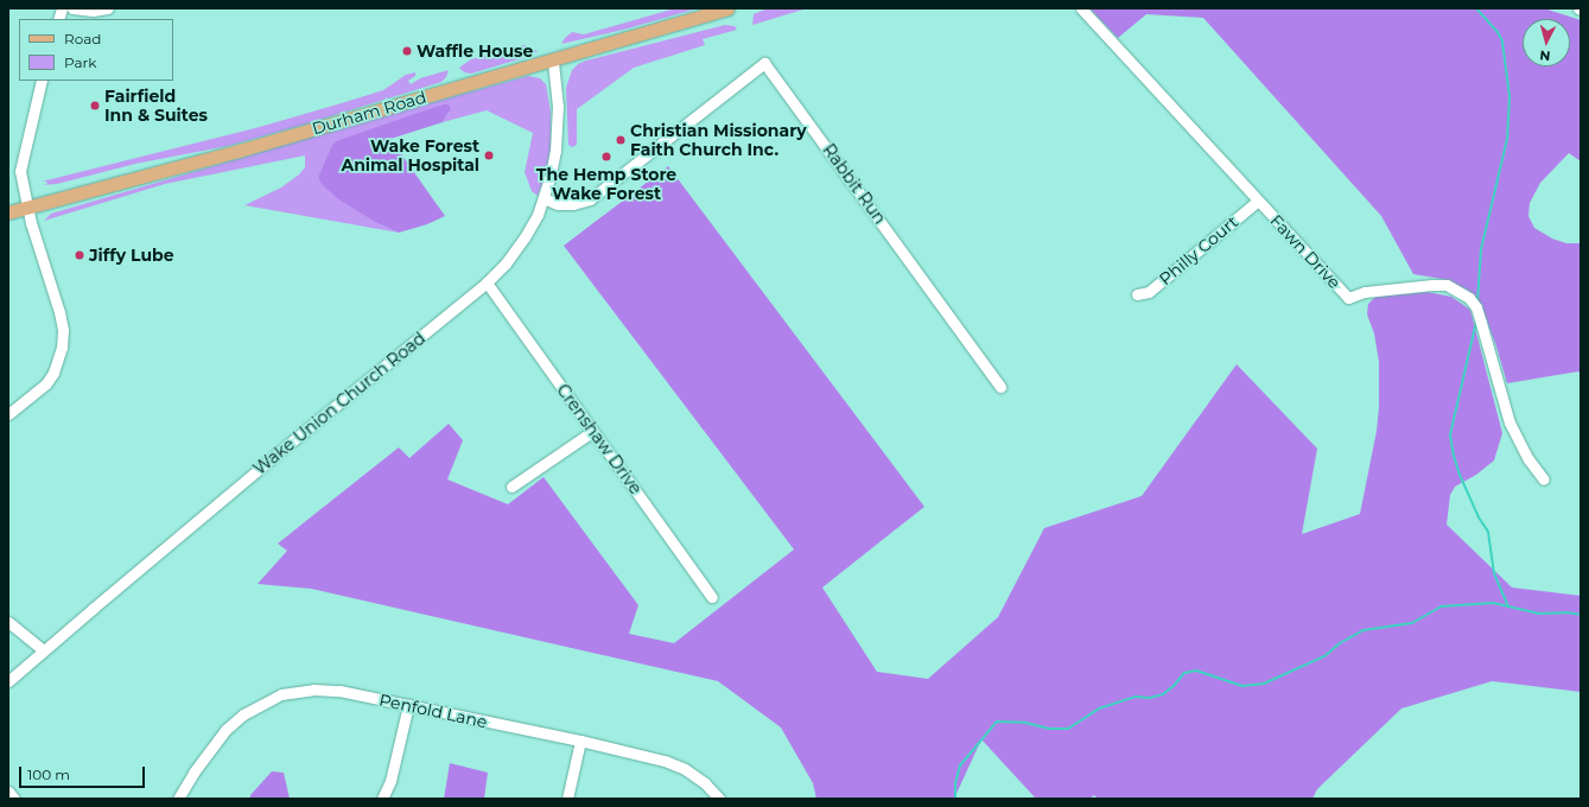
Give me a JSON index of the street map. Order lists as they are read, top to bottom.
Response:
{
  "streets": {
    "main road": ["Durham Road"],
    "street": [
      "Rabbit Run",
      "Philly Court",
      "Fawn Drive",
      "Wake Union Church Road",
      "Crenshaw Drive",
      "Penfold Lane"
    ]
  },
  "crossings": [
    ["Durham Road", "Wake Union Church Road"],
    ["Rabbit Run", "Wake Union Church Road"],
    ["Philly Court", "Fawn Drive"],
    ["Wake Union Church Road", "Crenshaw Drive"]
  ],
  "places": [
    "Waffle House",
    "Fairfield Inn & Suites",
    "Christian Missionary Faith Church Inc.",
    "Wake Forest Animal Hospital",
    "The Hemp Store Wake Forest",
    "Jiffy Lube"
  ],
  "legend": ["Road", "Park"],
  "scale_bar": "100 m",
  "north": "bottom"
}
